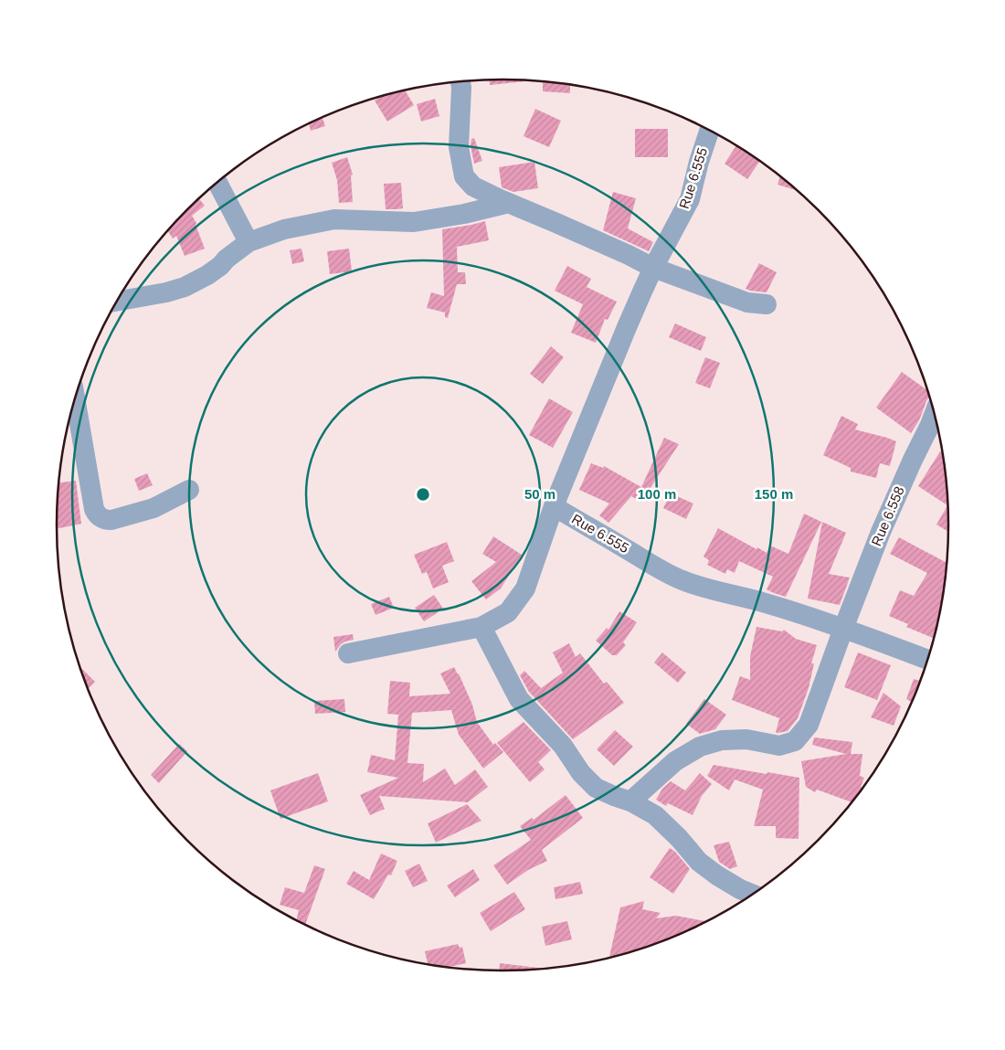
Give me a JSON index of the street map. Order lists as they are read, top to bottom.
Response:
{
  "streets": {
    "street": ["Rue 6.555", "Rue 6.558"]
  },
  "crossings": [
    ["Rue 6.555", "Rue 6.558"]
  ],
  "rings": ["50 m", "100 m", "150 m"]
}
